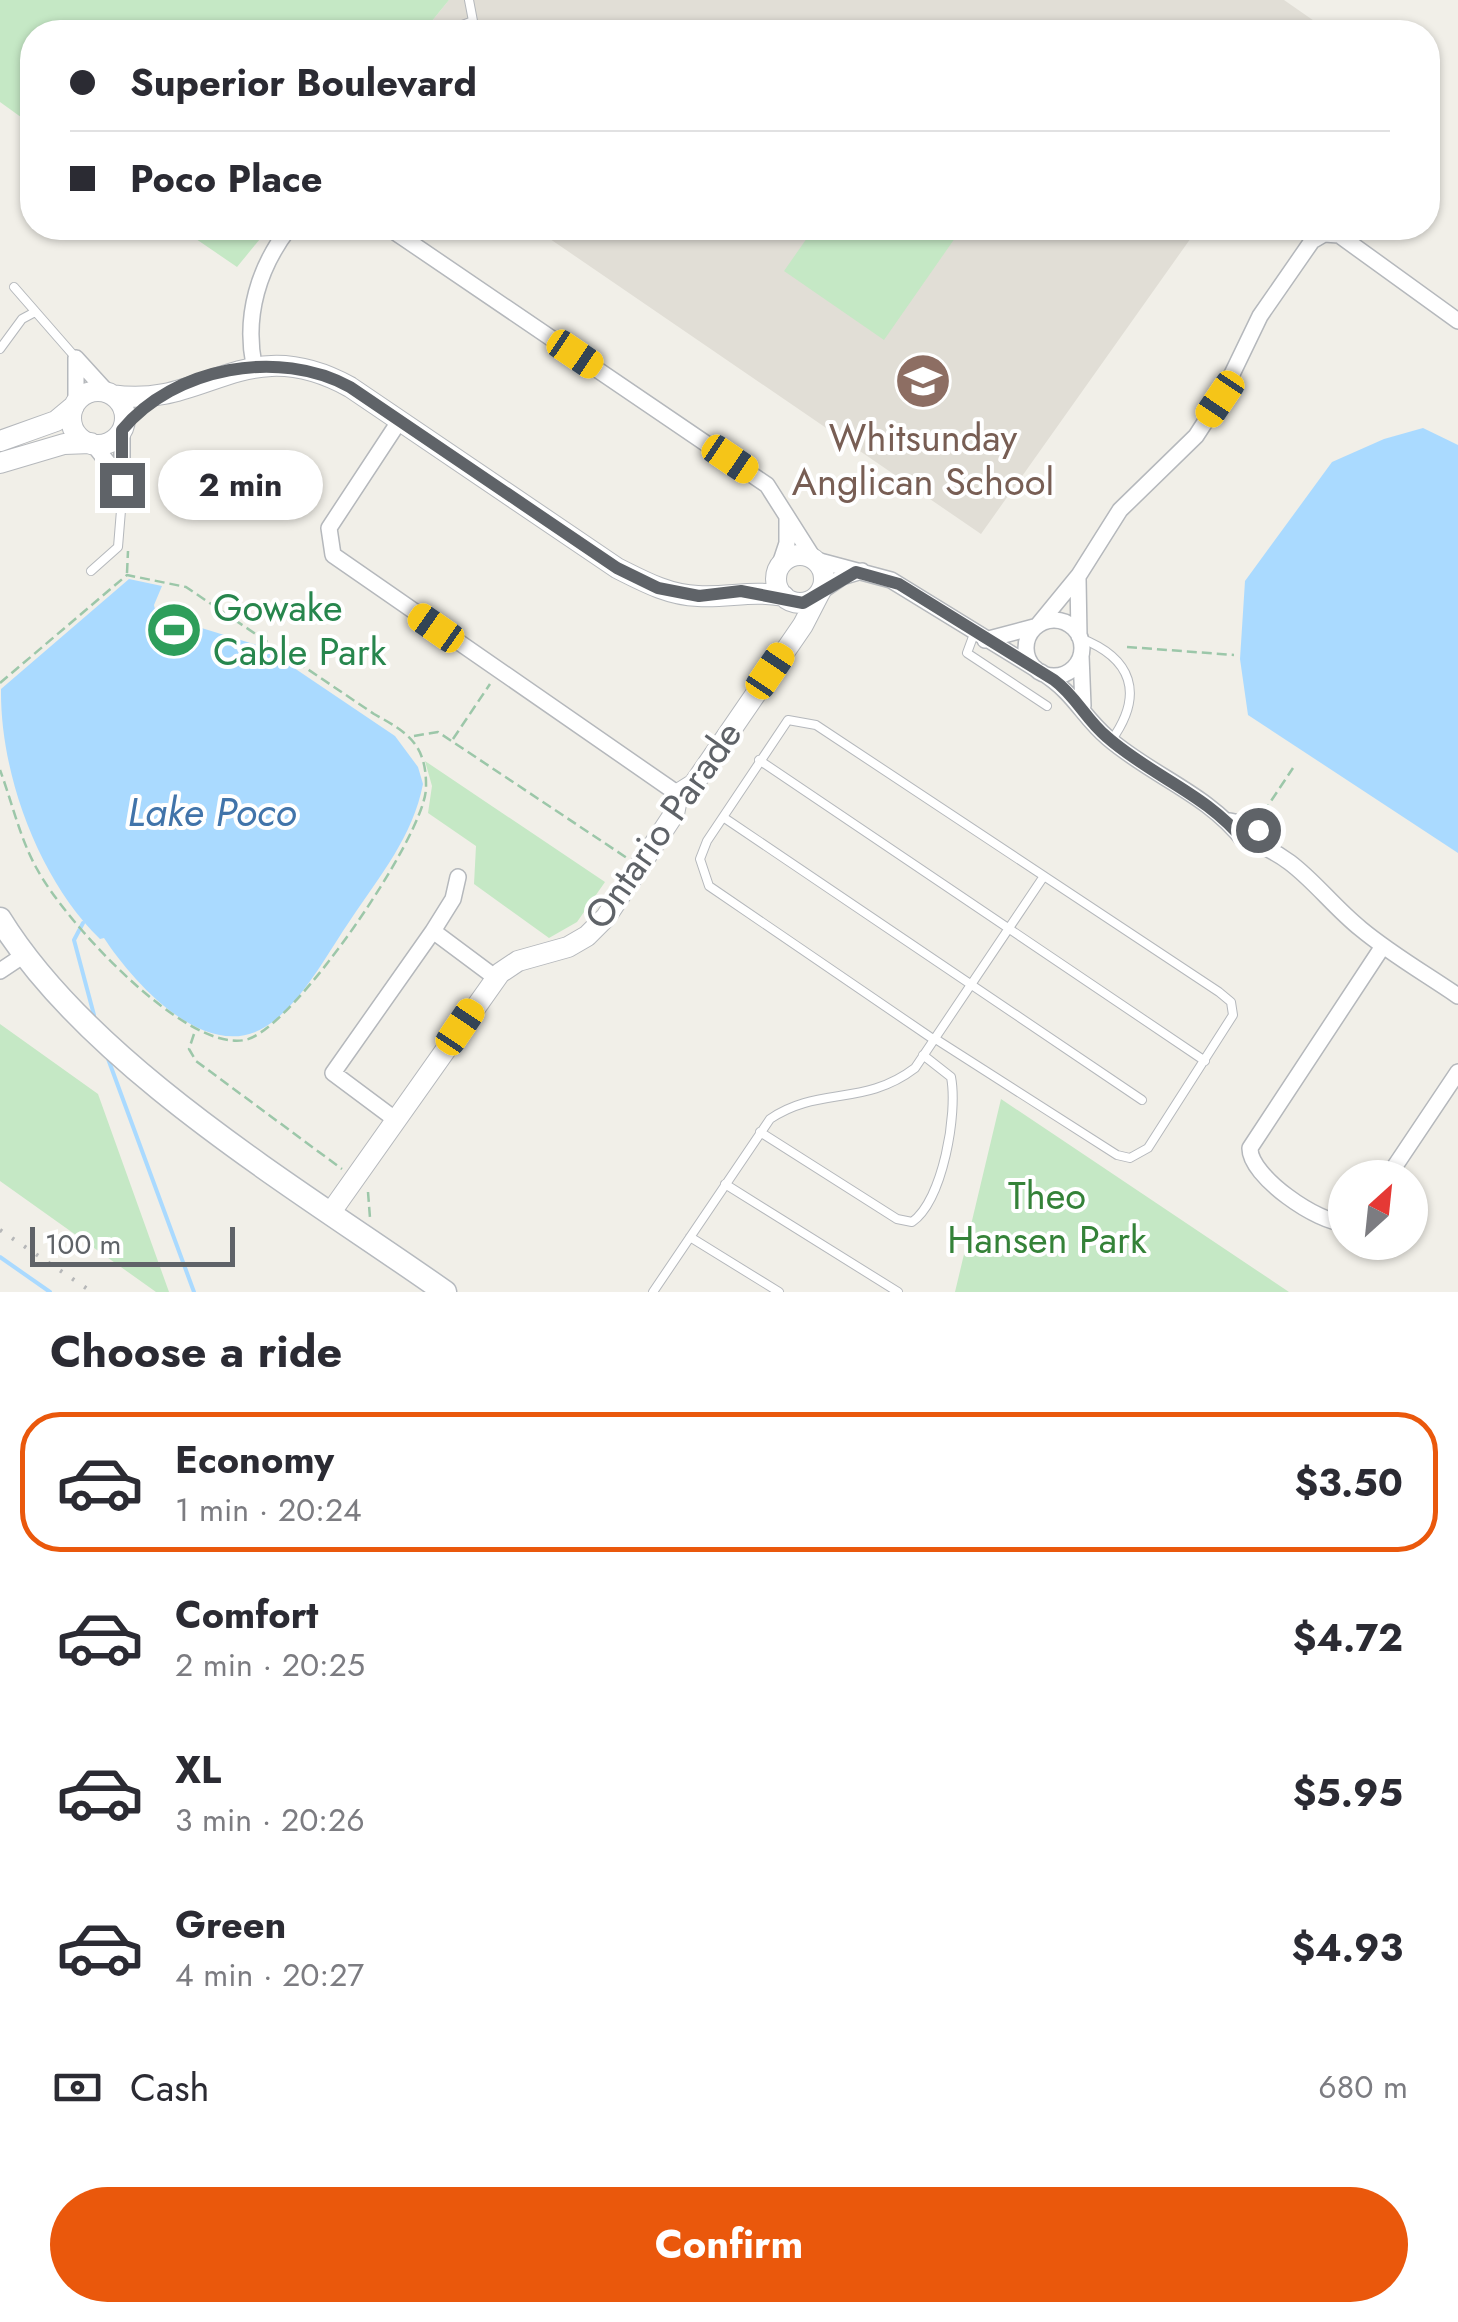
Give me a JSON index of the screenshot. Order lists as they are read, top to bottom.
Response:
{
  "streets": {
    "street": ["Ontario Parade"]
  },
  "water": ["Lake Poco"],
  "parks": ["Theo Hansen Park"],
  "places": {
    "school or university": ["Whitsunday Anglican School"],
    "sports": ["Gowake Cable Park"]
  },
  "scale_bar": "100 m",
  "north": "top right",
  "page": {
    "banner": ["Superior Boulevard", "Poco Place"],
    "bubble": "2 min",
    "scale": "100 m",
    "heading": "Choose a ride",
    "list": [
      {
        "name": "Economy",
        "note": "1 min · 20:24",
        "value": "$3.50"
      },
      {
        "name": "Comfort",
        "note": "2 min · 20:25",
        "value": "$4.72"
      },
      {
        "name": "XL",
        "note": "3 min · 20:26",
        "value": "$5.95"
      },
      {
        "name": "Green",
        "note": "4 min · 20:27",
        "value": "$4.93"
      }
    ],
    "pay": ["Cash", "680 m"],
    "buttons": "Confirm"
  }
}
